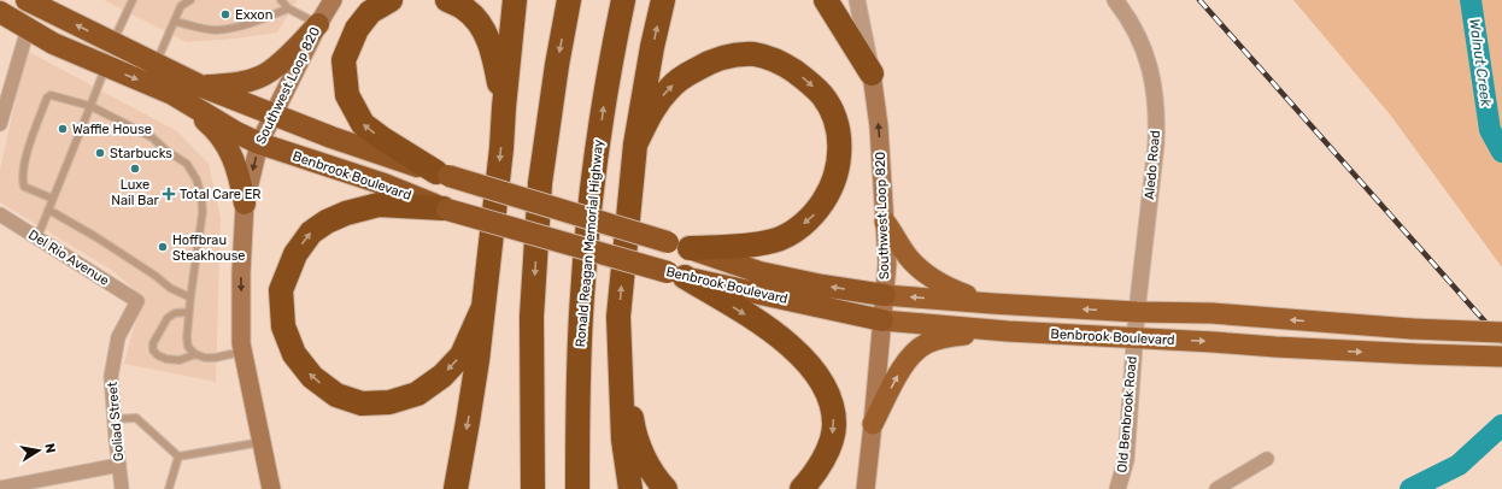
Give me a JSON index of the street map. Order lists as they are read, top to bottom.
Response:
{
  "streets": {
    "highway": ["Benbrook Boulevard", "Ronald Reagan Memorial Highway"],
    "main road": ["Southwest Loop 820"],
    "street": [
      "Aledo Road",
      "Del Rio Avenue",
      "Old Benbrook Road",
      "Goliad Street"
    ]
  },
  "crossings": [
    ["Southwest Loop 820", "Benbrook Boulevard"],
    ["Aledo Road", "Benbrook Boulevard"],
    ["Aledo Road", "Old Benbrook Road"],
    ["Benbrook Boulevard", "Old Benbrook Road"],
    ["Del Rio Avenue", "Goliad Street"]
  ],
  "water": ["Walnut Creek"],
  "places": {
    "other": [
      "Exxon",
      "Waffle House",
      "Starbucks",
      "Luxe Nail Bar",
      "Hoffbrau Steakhouse"
    ],
    "health": ["Total Care ER"]
  },
  "north": "right"
}
